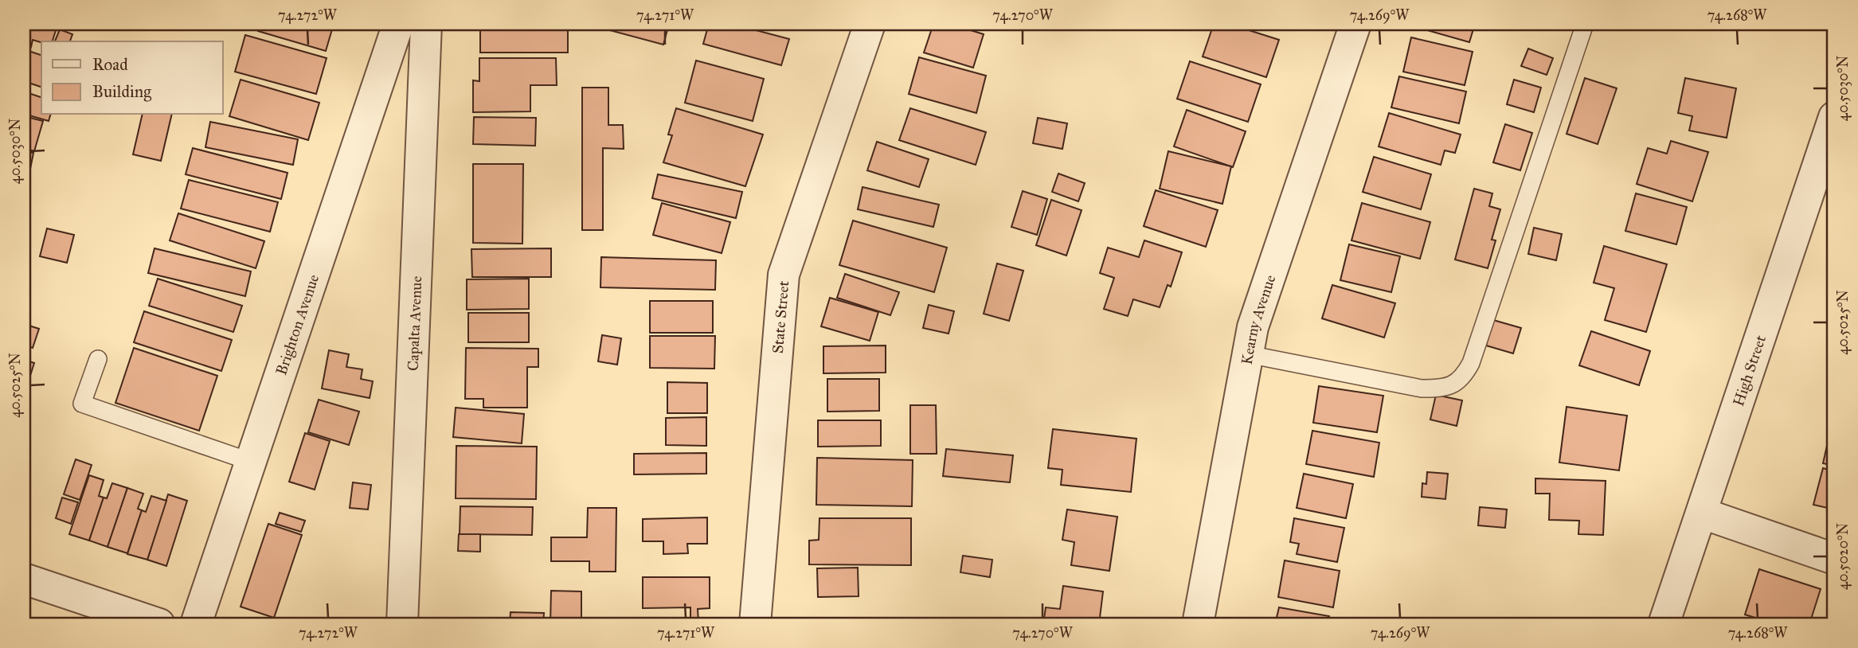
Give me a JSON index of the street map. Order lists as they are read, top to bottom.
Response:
{
  "streets": {
    "street": [
      "State Street",
      "Kearny Avenue",
      "Brighton Avenue",
      "Capalta Avenue",
      "High Street"
    ]
  },
  "legend": ["Road", "Building"],
  "coordinates": [
    "74.272°W",
    "74.271°W",
    "74.270°W",
    "74.269°W",
    "74.268°W",
    "40.5030°N",
    "40.5025°N",
    "40.5020°N"
  ]
}
